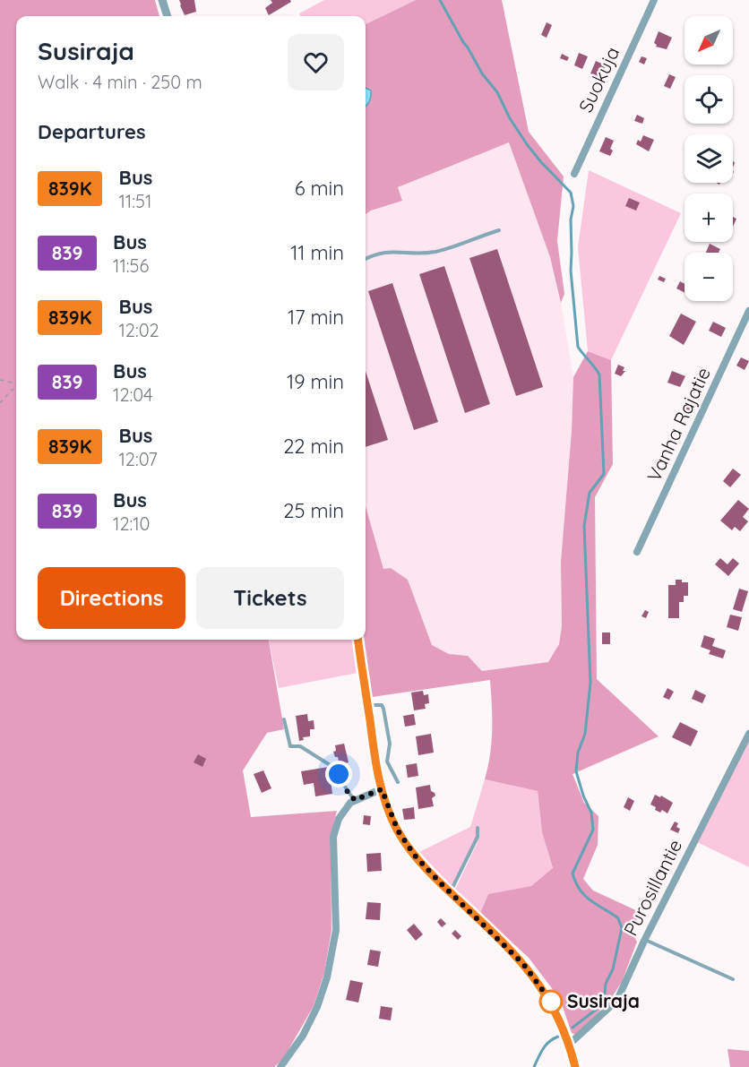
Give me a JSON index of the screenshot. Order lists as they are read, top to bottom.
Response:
{
  "streets": {
    "street": ["Suokuja", "Vanha Rajatie", "Purosillantie"]
  },
  "places": ["Susiraja"],
  "lines": ["bus line 839K"],
  "north": "bottom left",
  "page": {
    "map_buttons": ["+", "−"],
    "heading": [
      ["Susiraja", "Walk · 4 min · 250 m"],
      "Departures"
    ],
    "list": [
      {
        "mark": "839K",
        "name": "Bus",
        "note": "11:51",
        "value": "6 min"
      },
      {
        "mark": "839",
        "name": "Bus",
        "note": "11:56",
        "value": "11 min"
      },
      {
        "mark": "839K",
        "name": "Bus",
        "note": "12:02",
        "value": "17 min"
      },
      {
        "mark": "839",
        "name": "Bus",
        "note": "12:04",
        "value": "19 min"
      },
      {
        "mark": "839K",
        "name": "Bus",
        "note": "12:07",
        "value": "22 min"
      },
      {
        "mark": "839",
        "name": "Bus",
        "note": "12:10",
        "value": "25 min"
      }
    ],
    "buttons": ["Directions", "Tickets"]
  }
}
